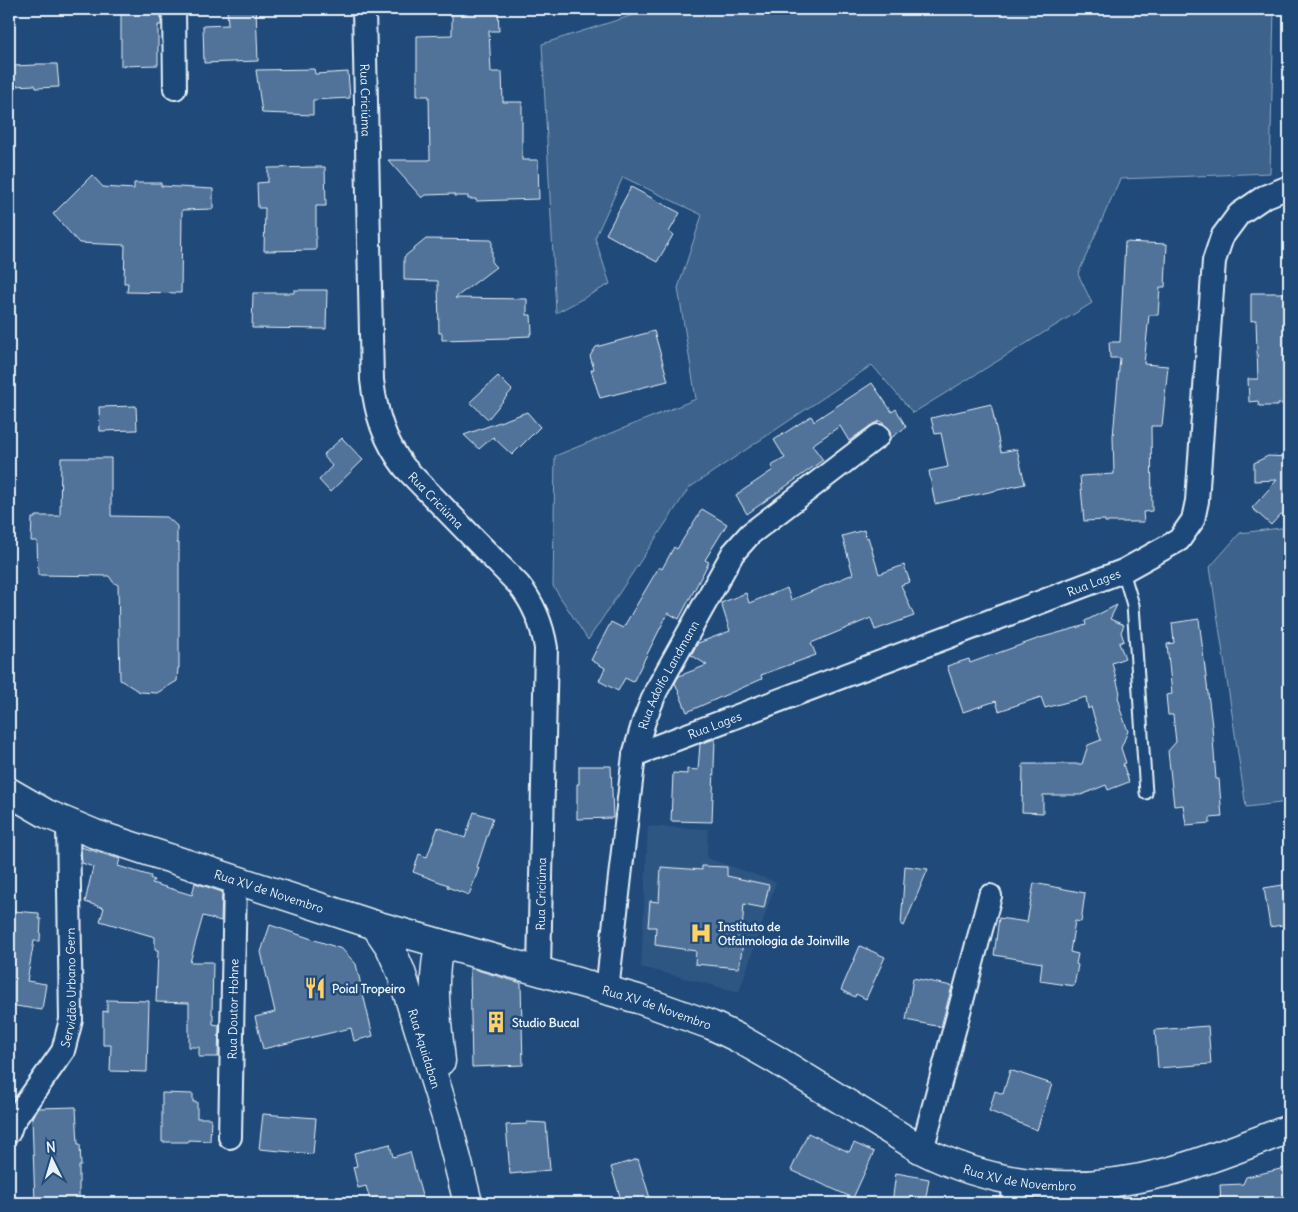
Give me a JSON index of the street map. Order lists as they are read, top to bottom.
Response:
{
  "streets": {
    "main road": ["Rua XV de Novembro", "Rua Aquidaban"],
    "street": [
      "Rua Criciúma",
      "Rua Lages",
      "Rua Adolfo Landmann",
      "Servidão Urbano Gern",
      "Rua Doutor Hohne"
    ]
  },
  "crossings": [
    ["Rua Criciúma", "Rua XV de Novembro"],
    ["Rua Lages", "Rua Adolfo Landmann"],
    ["Rua Adolfo Landmann", "Rua XV de Novembro"],
    ["Rua XV de Novembro", "Servidão Urbano Gern"],
    ["Rua XV de Novembro", "Rua Doutor Hohne"],
    ["Rua XV de Novembro", "Rua Aquidaban"]
  ],
  "places": {
    "hospital": ["Instituto de Otfalmologia de Joinville"],
    "restaurant": ["Poial Tropeiro"],
    "building": ["Studio Bucal"]
  },
  "north": "top"
}
